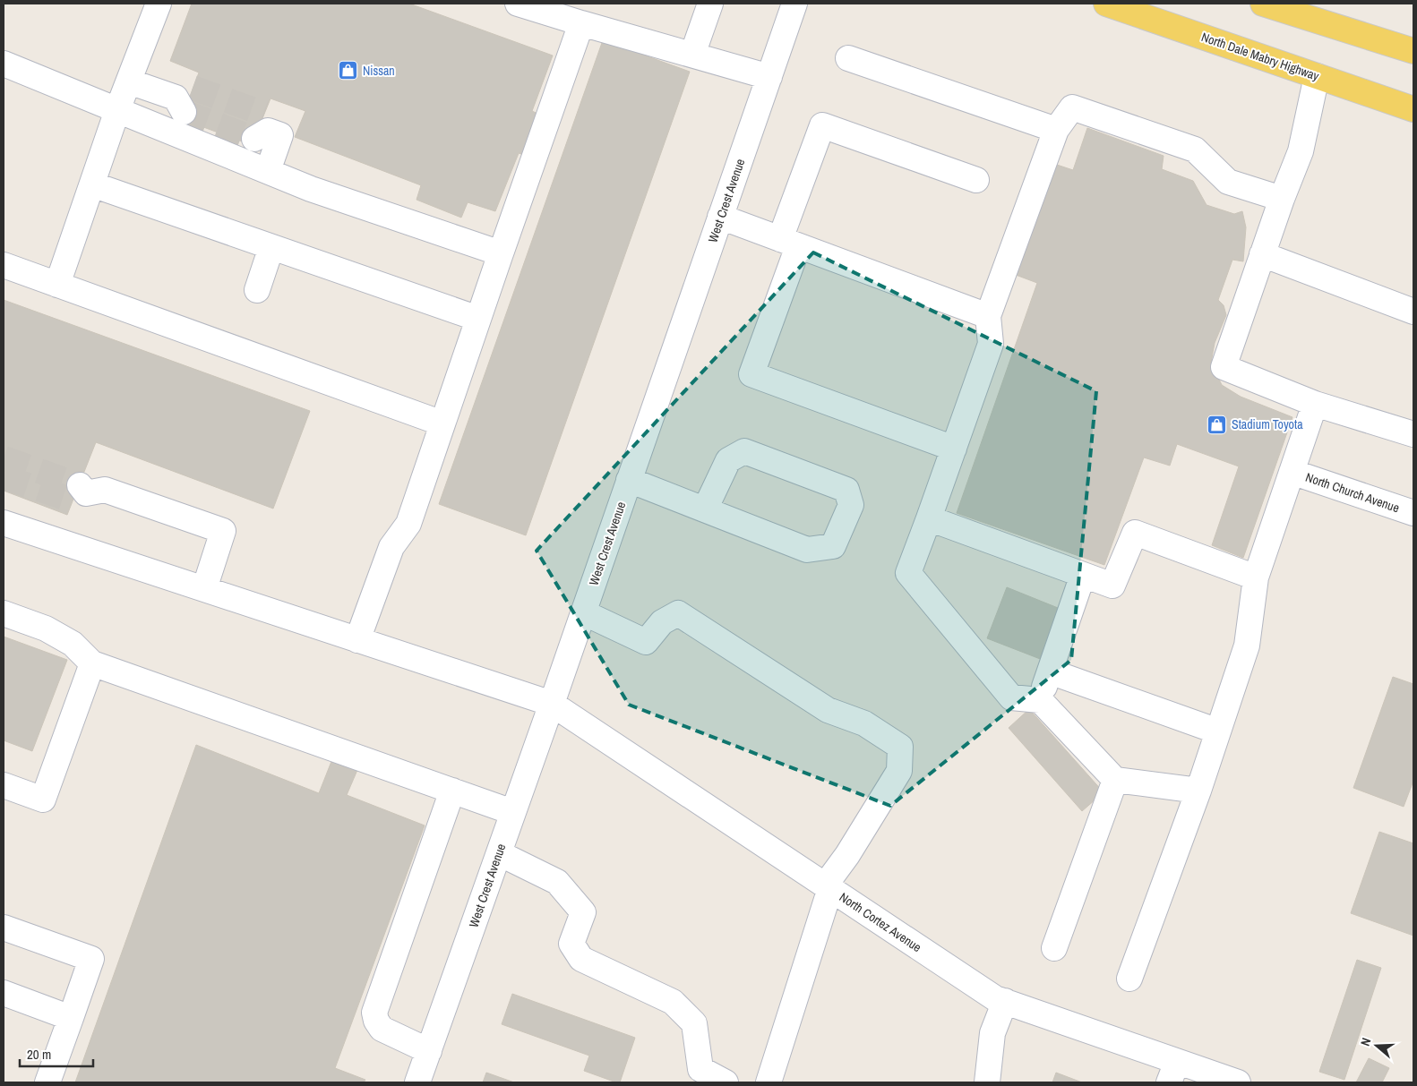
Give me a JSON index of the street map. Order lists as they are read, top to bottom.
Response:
{
  "streets": {
    "main road": ["North Dale Mabry Highway"],
    "street": ["West Crest Avenue", "North Church Avenue", "North Cortez Avenue"]
  },
  "crossings": [
    ["West Crest Avenue", "North Cortez Avenue"]
  ],
  "places": {
    "shop": ["Nissan", "Stadium Toyota"]
  },
  "scale_bar": "20 m",
  "north": "left"
}
